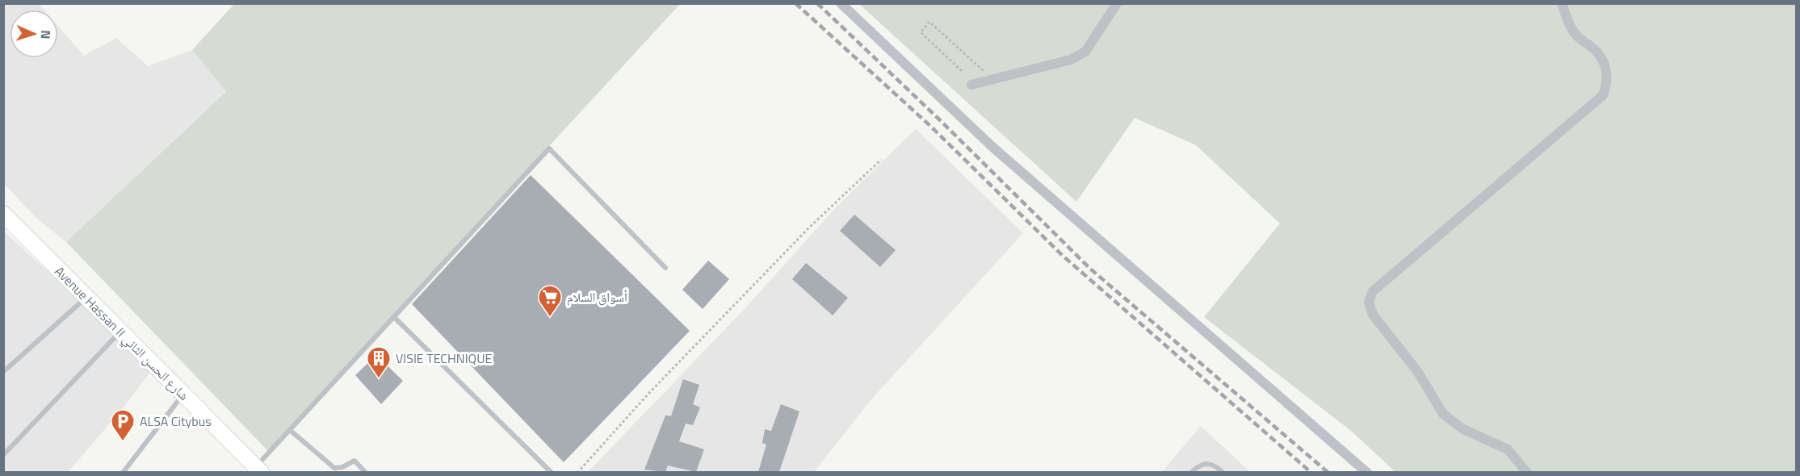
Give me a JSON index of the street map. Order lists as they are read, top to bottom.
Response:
{
  "streets": {
    "main road": ["Avenue Hassan II شارع الحسن الثاني"]
  },
  "places": {
    "supermarket": ["أسواق السلام"],
    "building": ["VISIE TECHNIQUE"],
    "parking": ["ALSA Citybus"]
  },
  "north": "right"
}
